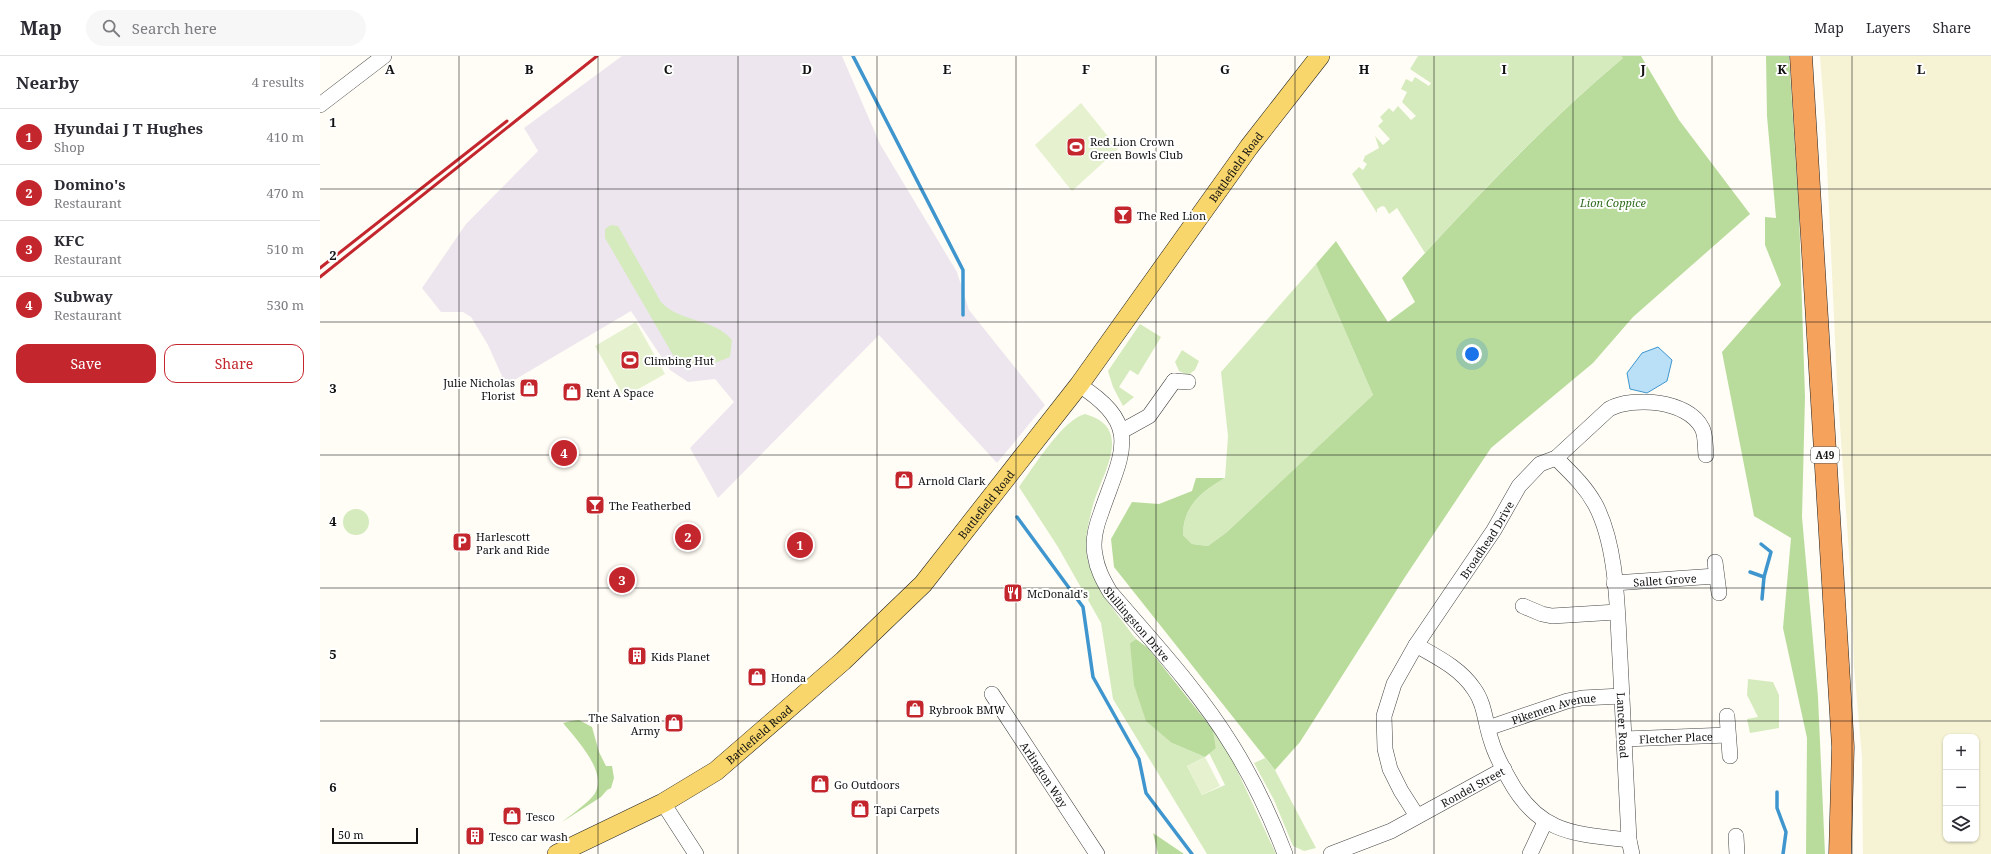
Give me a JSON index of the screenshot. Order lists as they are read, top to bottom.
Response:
{
  "streets": {
    "highway": ["A49"],
    "main road": ["Battlefield Road"],
    "street": [
      "Broadhead Drive",
      "Sallet Grove",
      "Shillingston Drive",
      "Pikemen Avenue",
      "Lancer Road",
      "Fletcher Place",
      "Arlington Way",
      "Rondel Street"
    ]
  },
  "crossings": [
    ["Broadhead Drive", "Lancer Road"],
    ["Broadhead Drive", "Rondel Street"],
    ["Sallet Grove", "Lancer Road"],
    ["Pikemen Avenue", "Lancer Road"],
    ["Lancer Road", "Fletcher Place"],
    ["Lancer Road", "Rondel Street"]
  ],
  "parks": ["Lion Coppice"],
  "places": {
    "sports": ["Red Lion Crown Green Bowls Club", "Climbing Hut"],
    "bar": ["The Red Lion", "The Featherbed"],
    "shop": [
      "Julie Nicholas Florist",
      "Rent A Space",
      "Arnold Clark",
      "Honda",
      "Rybrook BMW",
      "The Salvation Army",
      "Go Outdoors",
      "Tapi Carpets",
      "Tesco"
    ],
    "parking": ["Harlescott Park and Ride"],
    "restaurant": ["McDonald's"],
    "building": ["Kids Planet", "Tesco car wash"]
  },
  "scale_bar": "50 m",
  "page": {
    "header": "Map",
    "search": "Search here",
    "nav": ["Map", "Layers", "Share"],
    "heading": ["Nearby", "4 results"],
    "list": [
      {
        "mark": "1",
        "name": "Hyundai J T Hughes",
        "note": "Shop",
        "value": "410 m"
      },
      {
        "mark": "2",
        "name": "Domino's",
        "note": "Restaurant",
        "value": "470 m"
      },
      {
        "mark": "3",
        "name": "KFC",
        "note": "Restaurant",
        "value": "510 m"
      },
      {
        "mark": "4",
        "name": "Subway",
        "note": "Restaurant",
        "value": "530 m"
      }
    ],
    "buttons": ["Save", "Share"],
    "pins": [
      "4",
      "2",
      "1",
      "3"
    ],
    "map_buttons": ["+", "−"],
    "scale": "50 m"
  },
  "grid": {
    "columns": [
      "A",
      "B",
      "C",
      "D",
      "E",
      "F",
      "G",
      "H",
      "I",
      "J",
      "K",
      "L"
    ],
    "rows": [
      "1",
      "2",
      "3",
      "4",
      "5",
      "6"
    ]
  }
}
